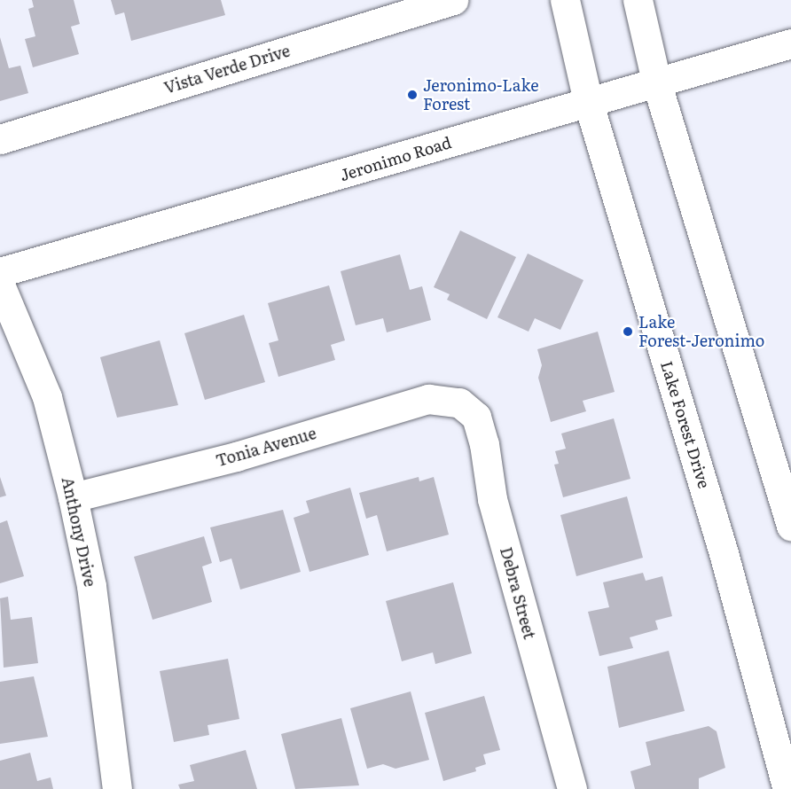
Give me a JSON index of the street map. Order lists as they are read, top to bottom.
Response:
{
  "streets": {
    "main road": [
      "Vista Verde Drive",
      "Jeronimo Road",
      "Lake Forest Drive",
      "Tonia Avenue",
      "Anthony Drive",
      "Debra Street"
    ]
  },
  "crossings": [
    ["Jeronimo Road", "Lake Forest Drive"],
    ["Tonia Avenue", "Anthony Drive"],
    ["Tonia Avenue", "Debra Street"]
  ],
  "places": ["Jeronimo-Lake Forest", "Lake Forest-Jeronimo"]
}
